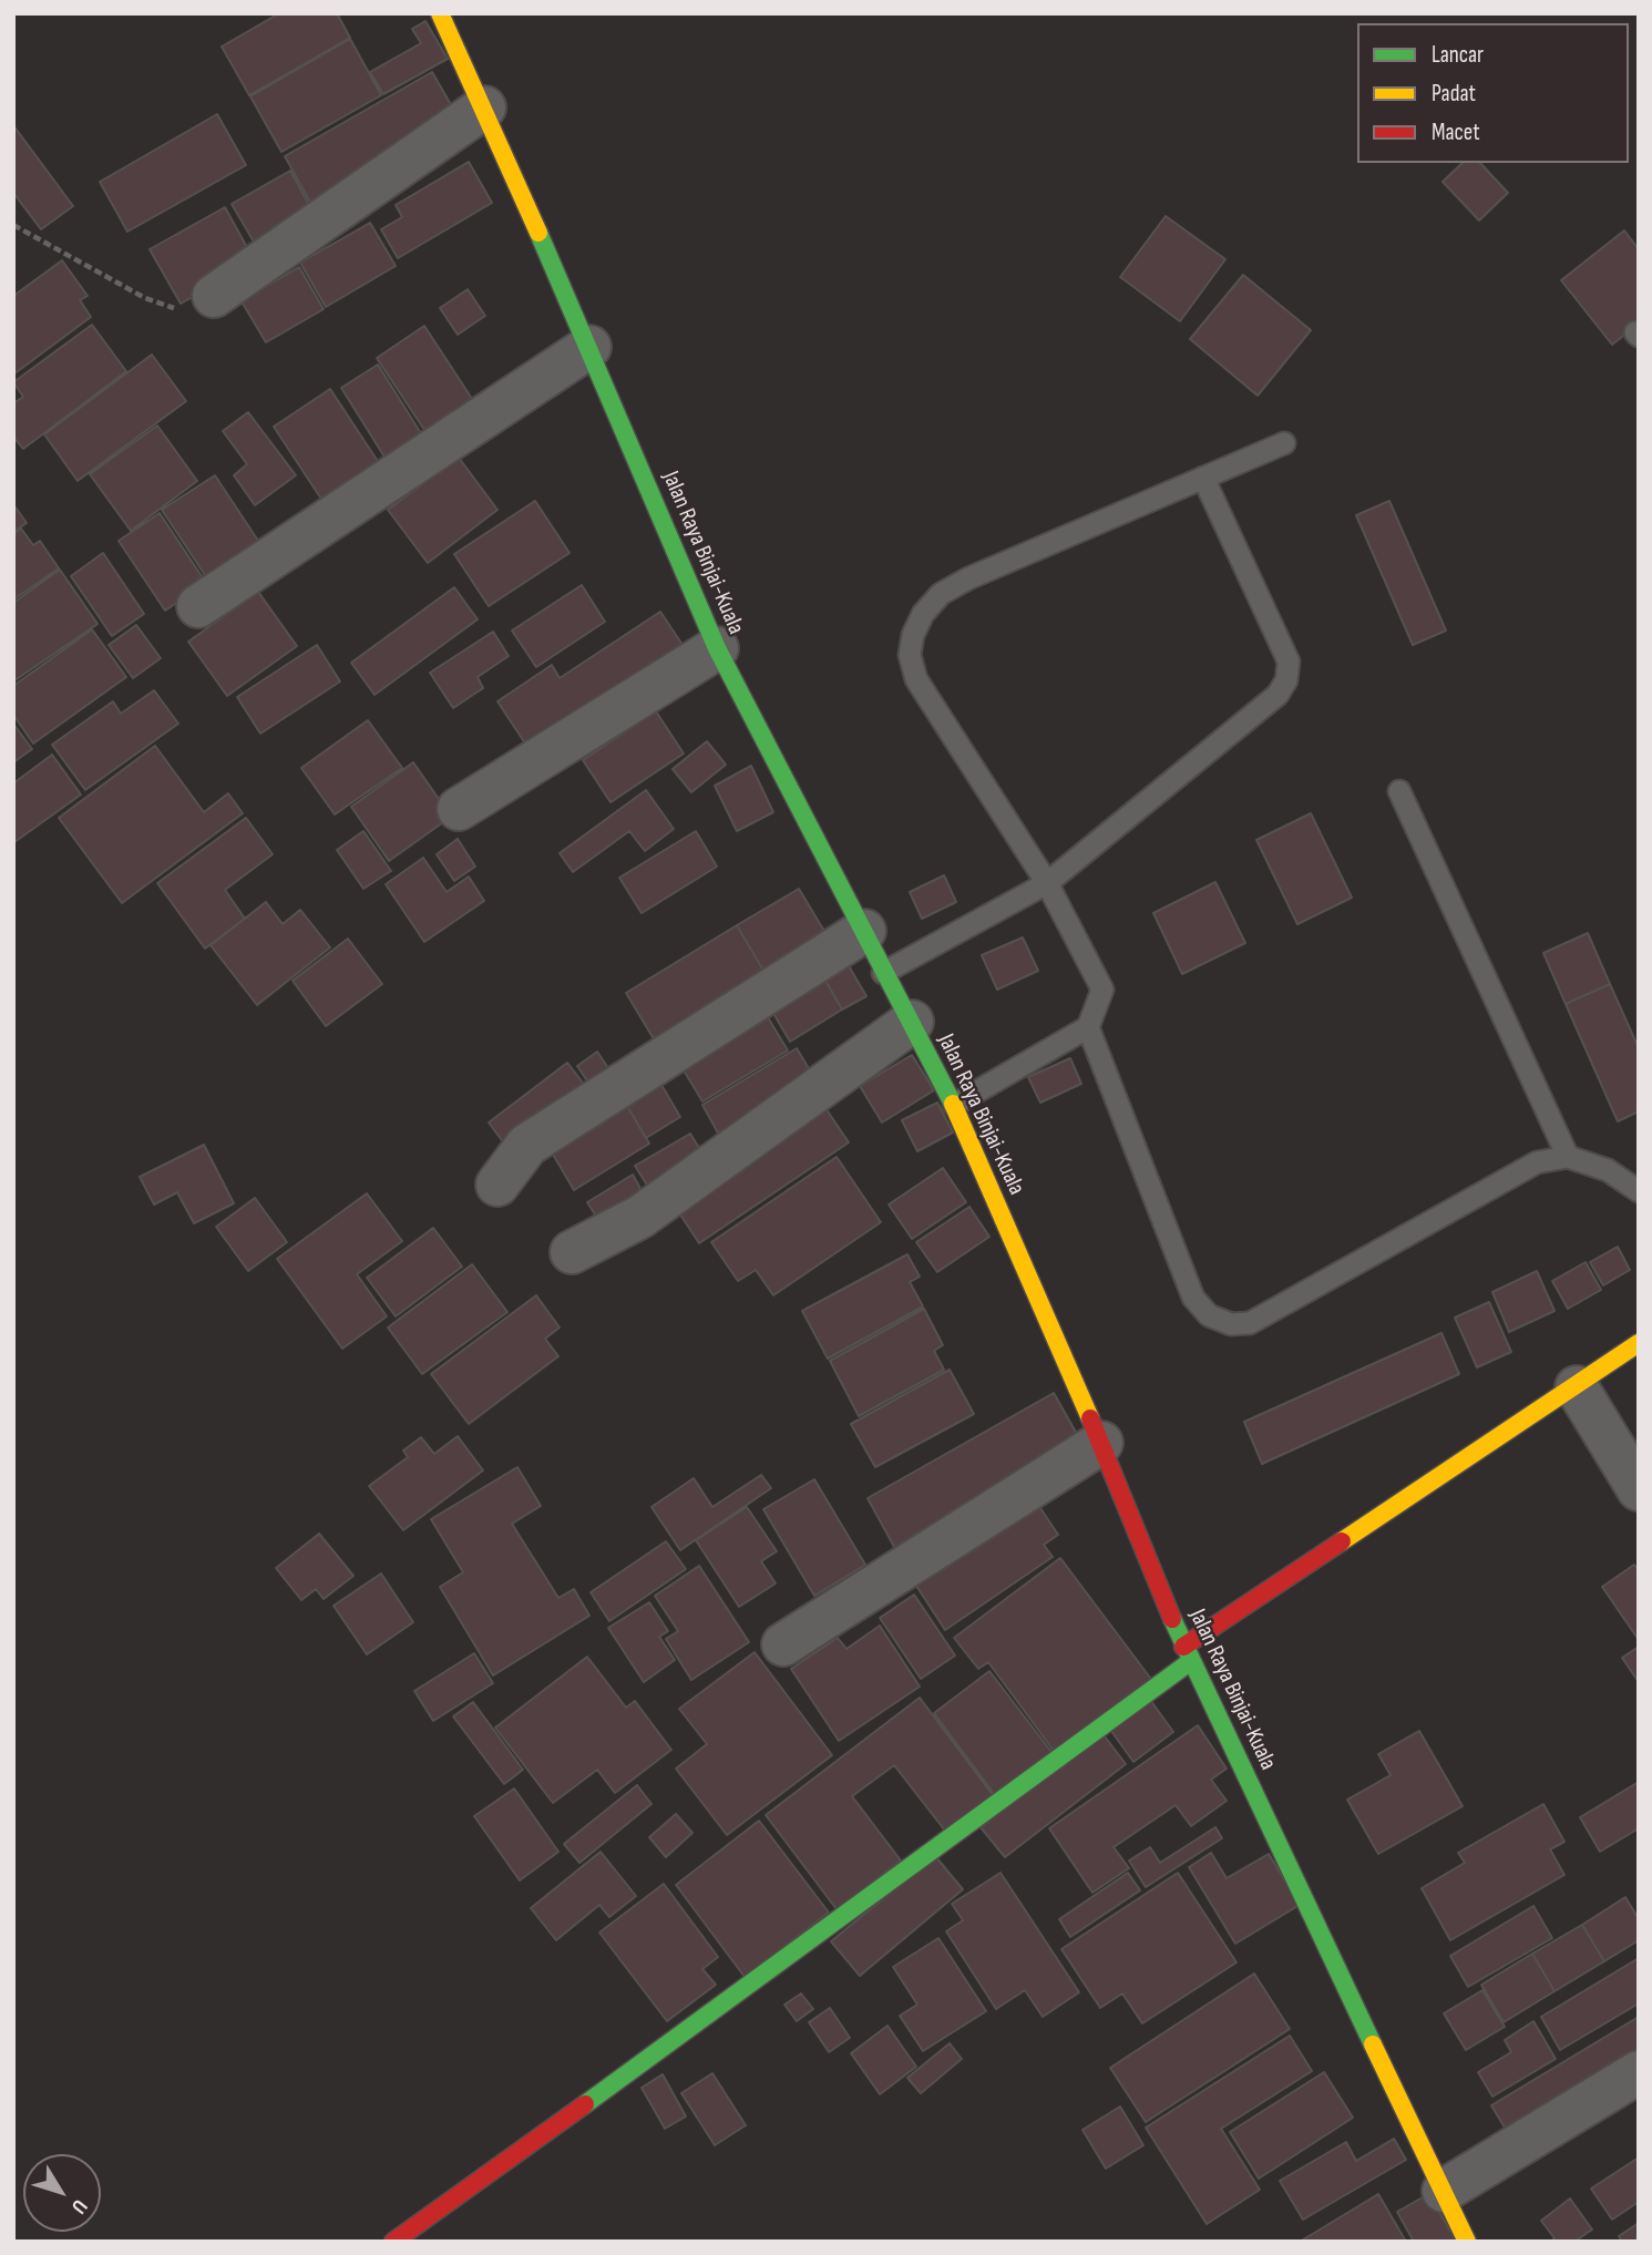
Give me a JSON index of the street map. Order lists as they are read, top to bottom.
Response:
{
  "streets": {
    "main road": ["Jalan Raya Binjai-Kuala"]
  },
  "legend": ["Lancar", "Padat", "Macet"],
  "north": "bottom right"
}
